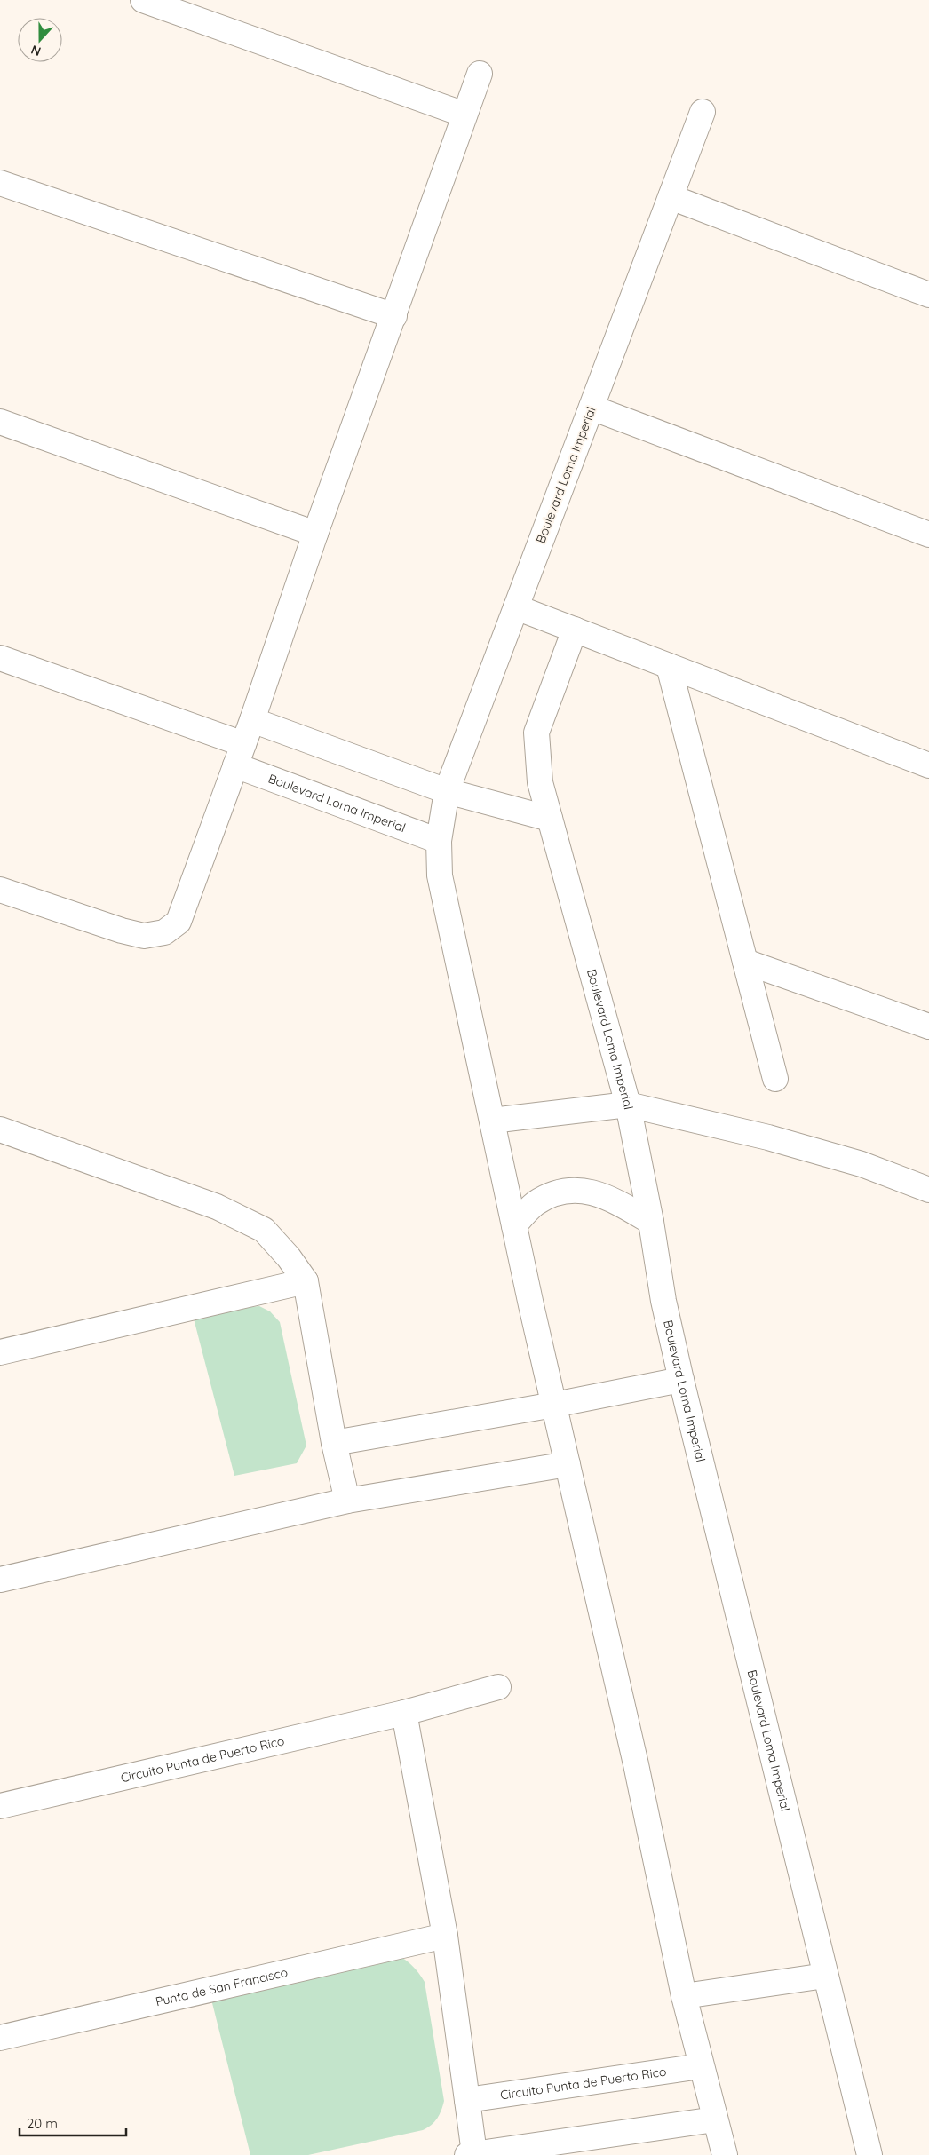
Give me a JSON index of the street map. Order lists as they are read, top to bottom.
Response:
{
  "streets": {
    "street": ["Boulevard Loma Imperial", "Circuito Punta de Puerto Rico", "Punta de San Francisco"]
  },
  "crossings": [
    ["Boulevard Loma Imperial", "Circuito Punta de Puerto Rico"]
  ],
  "scale_bar": "20 m",
  "north": "bottom"
}
